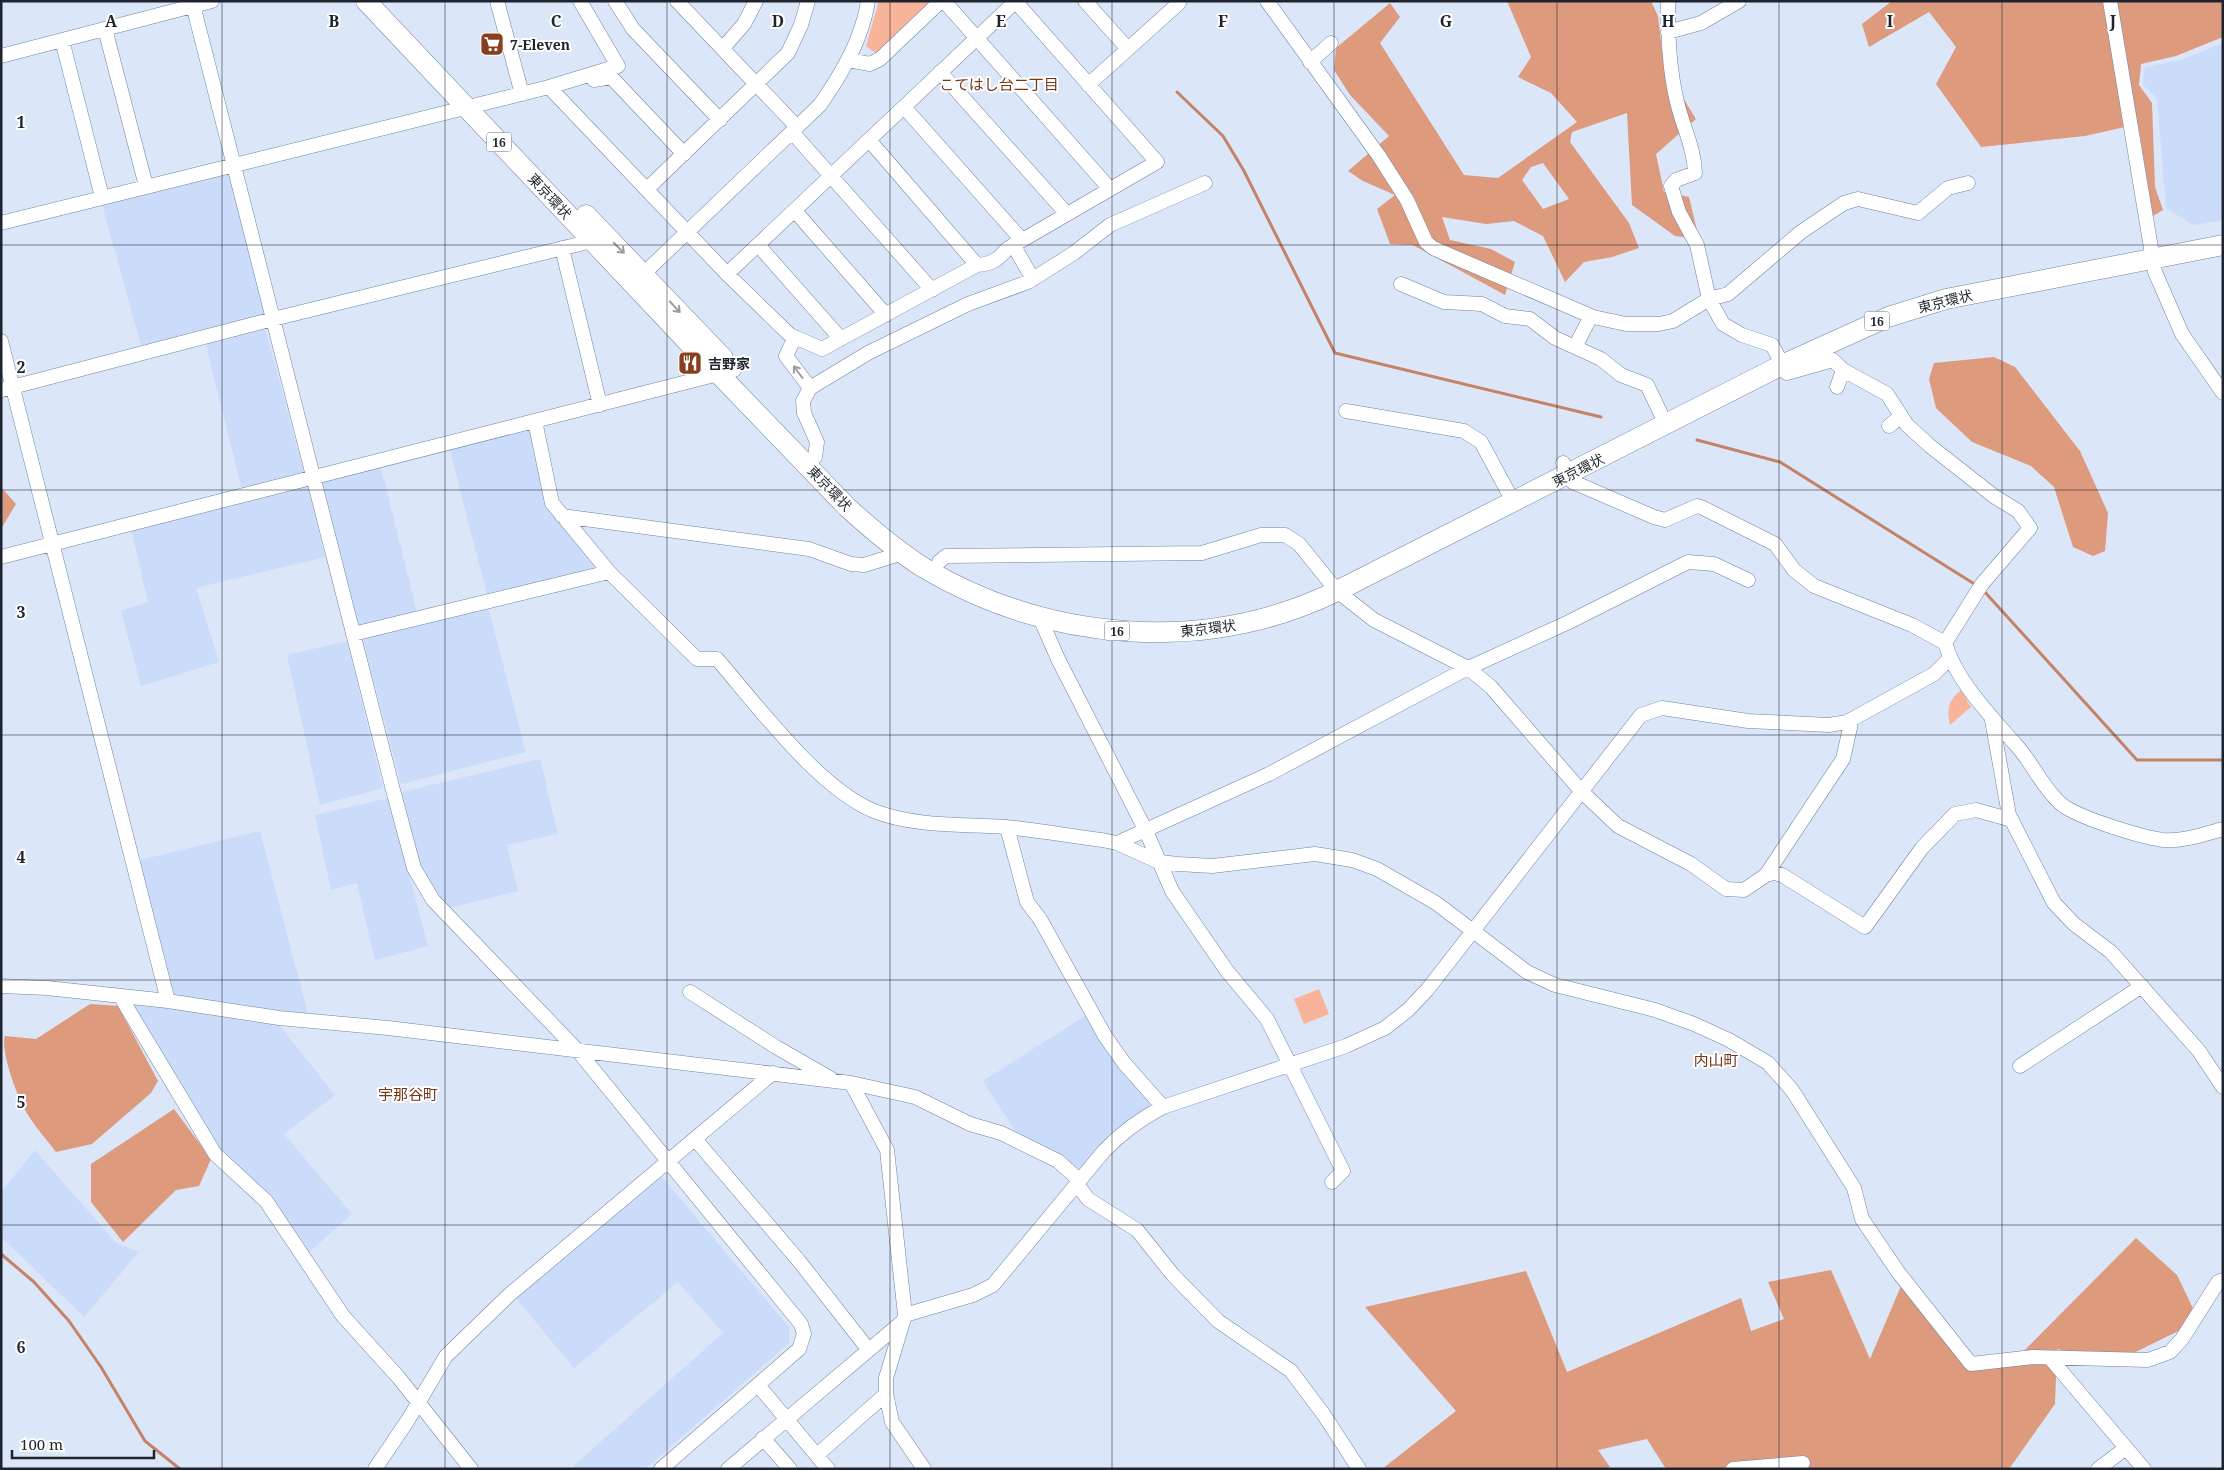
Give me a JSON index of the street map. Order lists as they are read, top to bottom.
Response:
{
  "streets": {
    "highway": ["16", "東京環状"]
  },
  "districts": ["こてはし台二丁目", "内山町", "宇那谷町"],
  "places": {
    "supermarket": ["7-Eleven"],
    "restaurant": ["吉野家"]
  },
  "scale_bar": "100 m",
  "grid": {
    "columns": [
      "A",
      "B",
      "C",
      "D",
      "E",
      "F",
      "G",
      "H",
      "I",
      "J"
    ],
    "rows": [
      "1",
      "2",
      "3",
      "4",
      "5",
      "6"
    ]
  }
}
